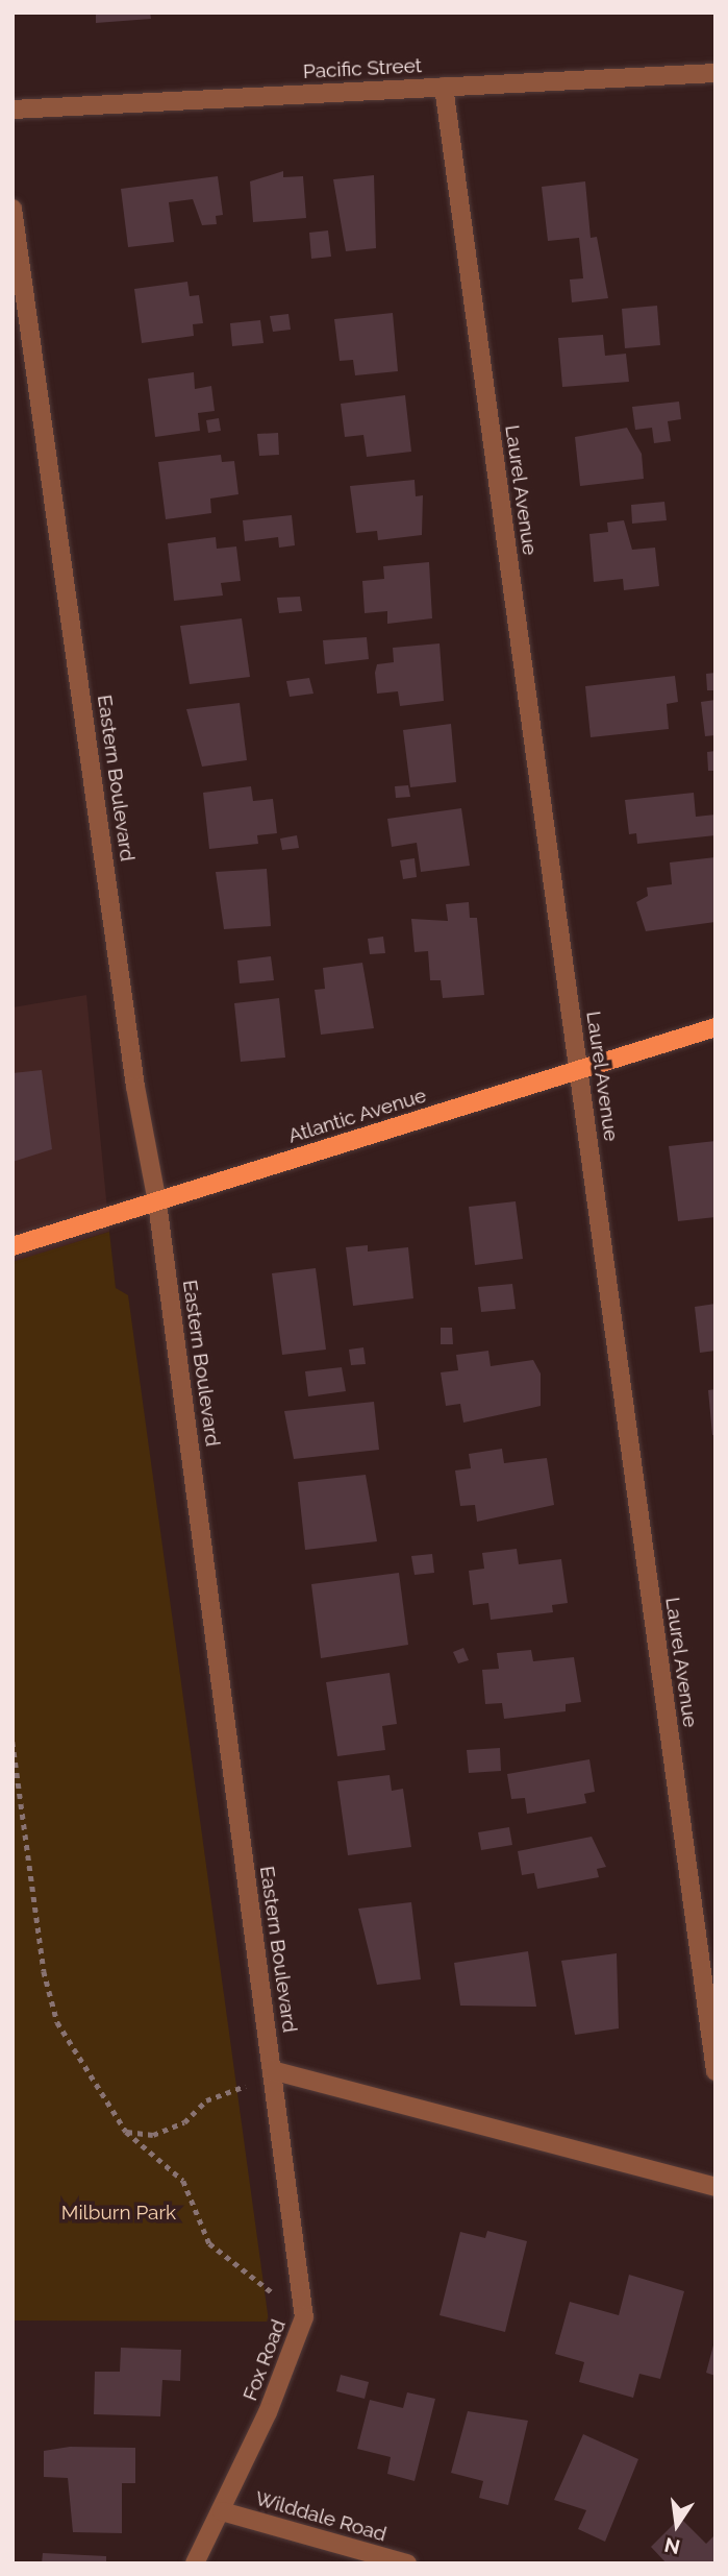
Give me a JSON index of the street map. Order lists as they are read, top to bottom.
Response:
{
  "streets": {
    "main road": ["Atlantic Avenue"],
    "street": [
      "Pacific Street",
      "Laurel Avenue",
      "Eastern Boulevard",
      "Fox Road",
      "Wilddale Road"
    ]
  },
  "crossings": [
    ["Pacific Street", "Laurel Avenue"],
    ["Laurel Avenue", "Atlantic Avenue"],
    ["Eastern Boulevard", "Atlantic Avenue"],
    ["Eastern Boulevard", "Fox Road"],
    ["Fox Road", "Wilddale Road"]
  ],
  "parks": ["Milburn Park"],
  "north": "bottom"
}
